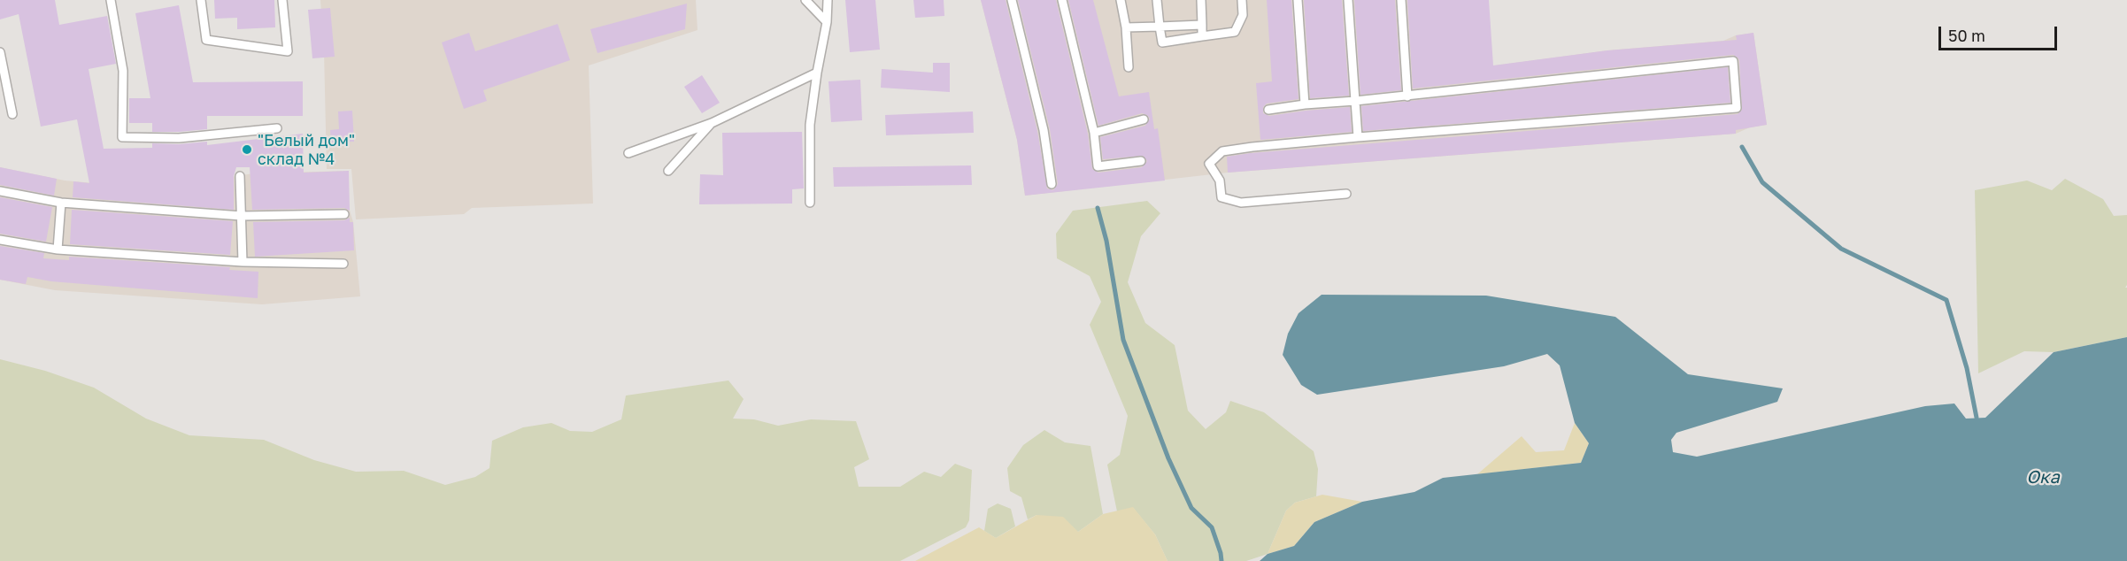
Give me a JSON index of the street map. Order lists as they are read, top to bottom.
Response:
{
  "water": ["Ока"],
  "places": ["\"Белый дом\" склад №4"],
  "scale_bar": "50 m"
}
